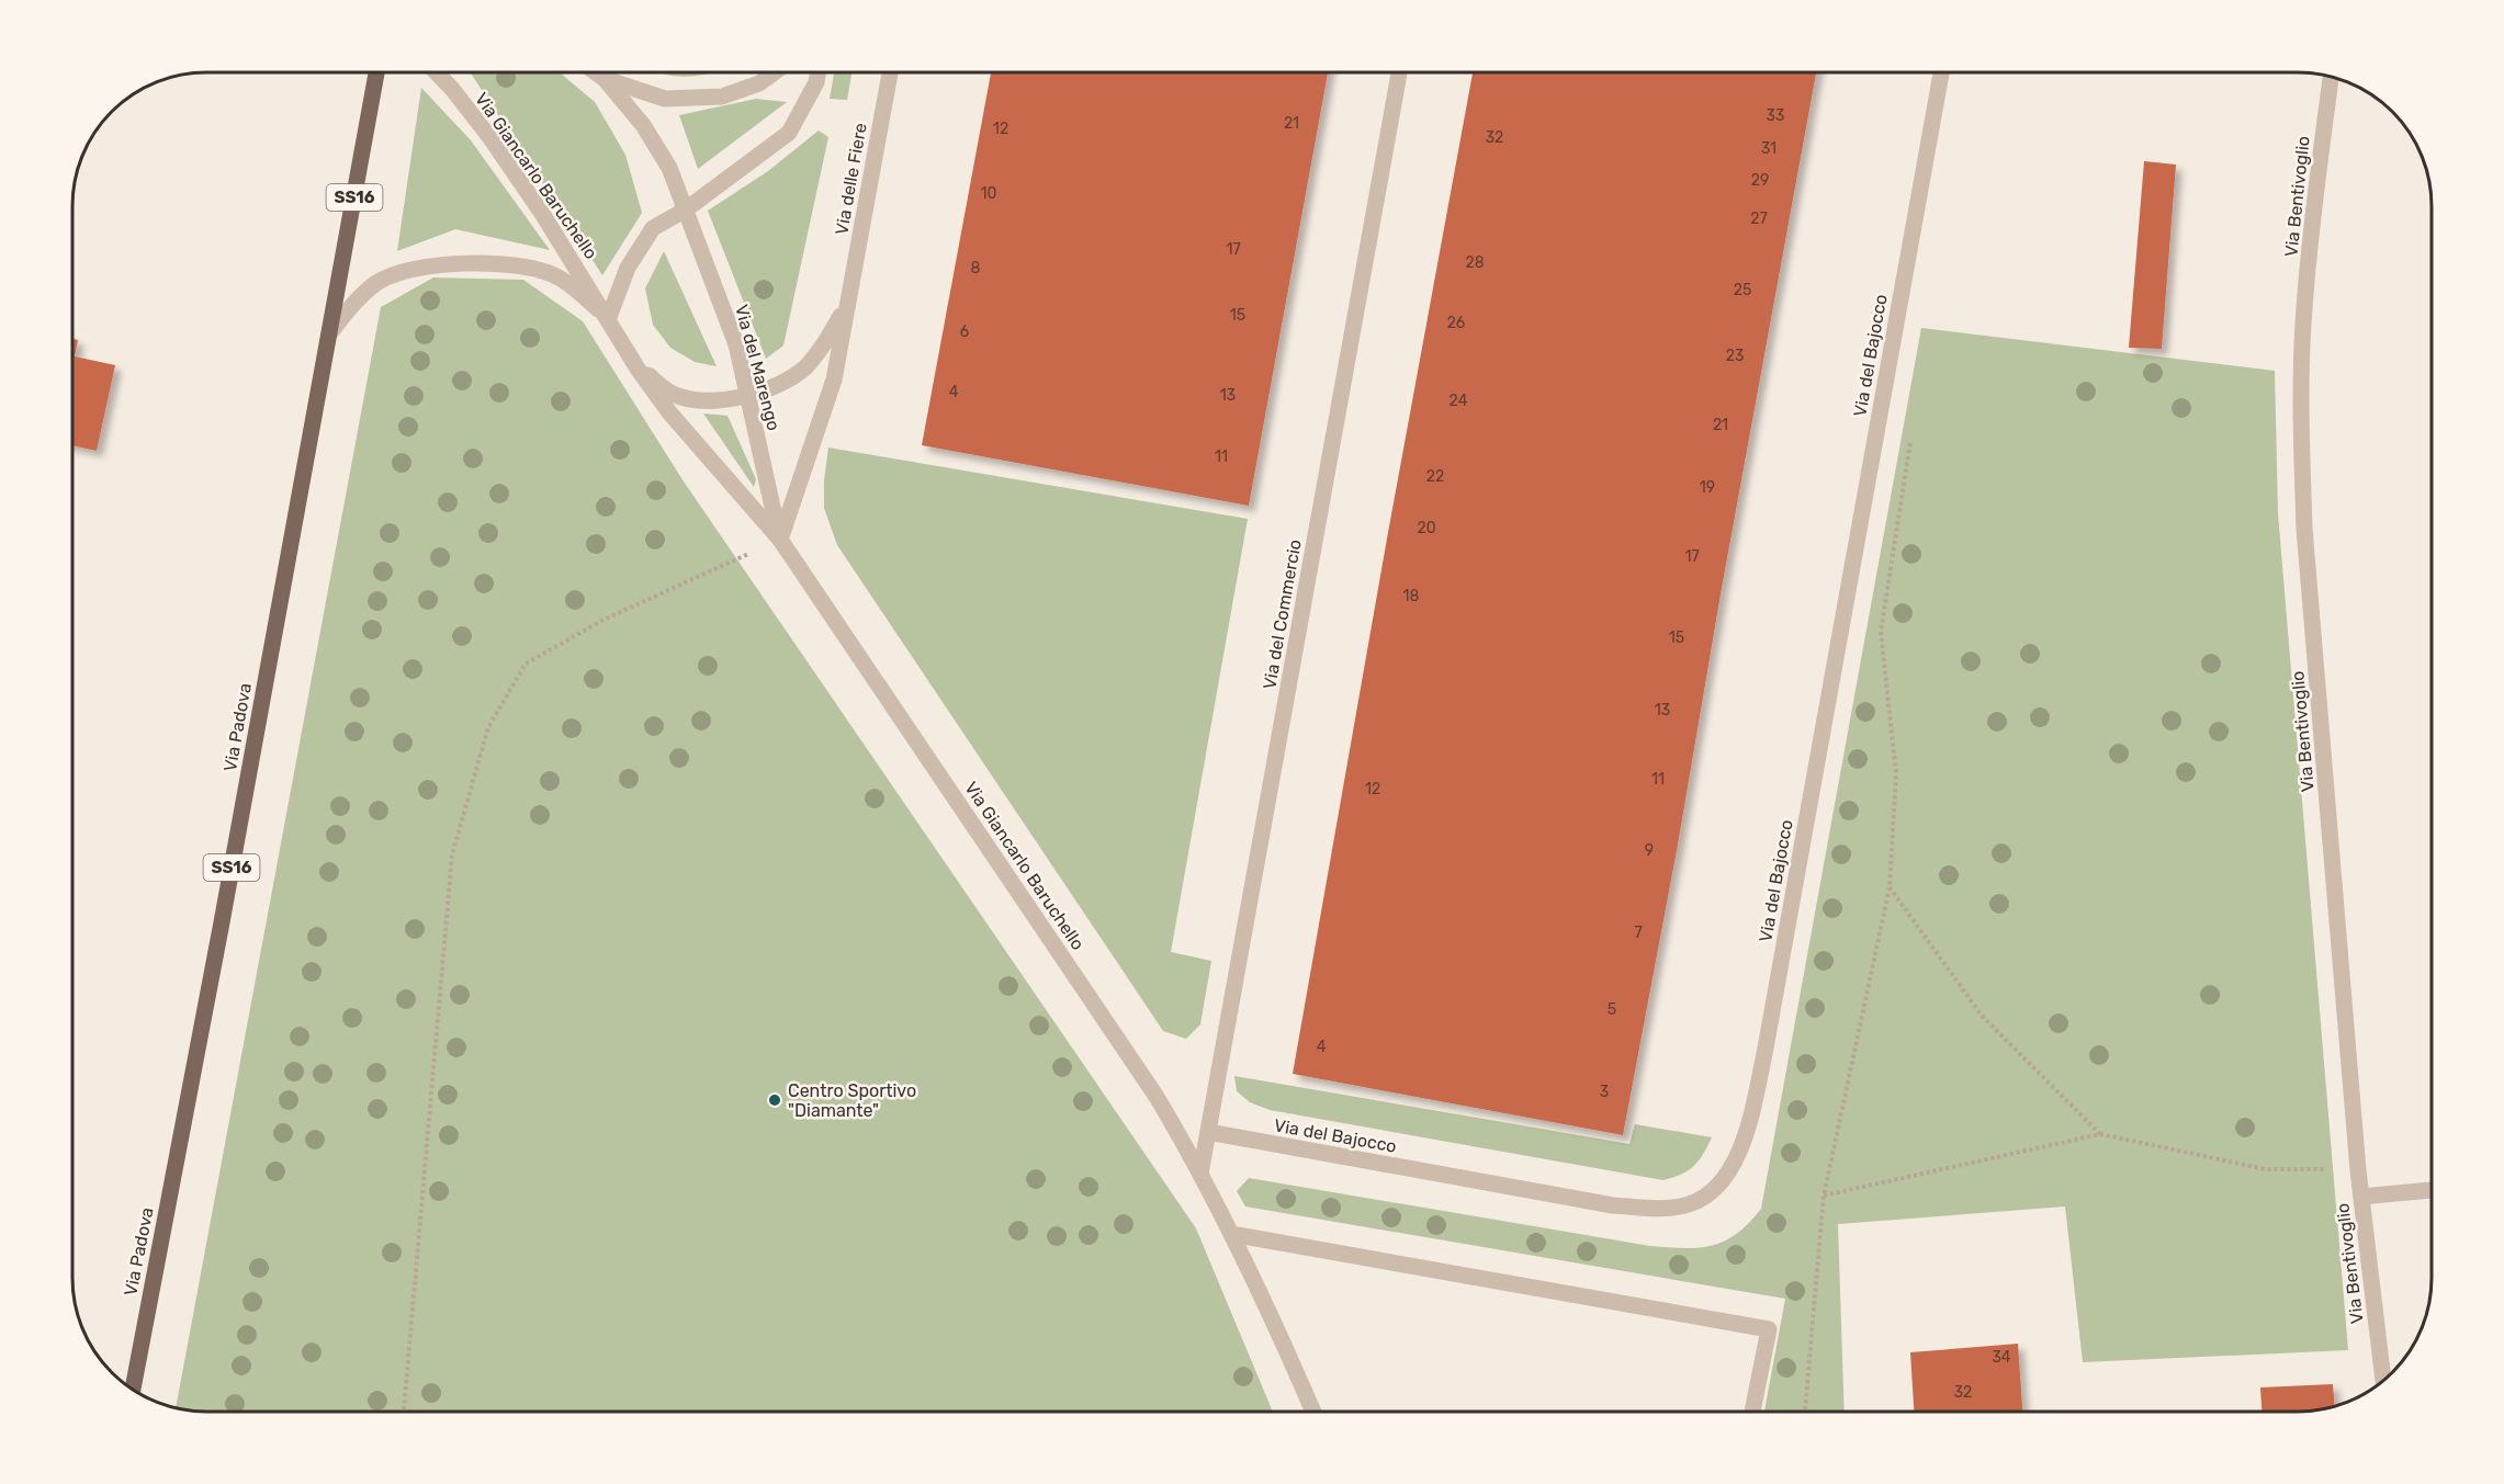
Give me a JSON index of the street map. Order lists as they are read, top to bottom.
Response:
{
  "streets": {
    "main road": ["SS16", "Via Padova"],
    "street": [
      "Via Giancarlo Baruchello",
      "Via delle Fiere",
      "Via Bentivoglio",
      "Via del Bajocco",
      "Via del Marengo",
      "Via del Commercio"
    ]
  },
  "crossings": [
    ["Via Giancarlo Baruchello", "Via delle Fiere"],
    ["Via Giancarlo Baruchello", "Via del Marengo"],
    ["Via Giancarlo Baruchello", "Via del Commercio"],
    ["Via Giancarlo Baruchello", "Via Padova"],
    ["Via delle Fiere", "Via del Marengo"],
    ["Via del Bajocco", "Via del Commercio"]
  ],
  "places": ["Centro Sportivo \"Diamante\""],
  "house_numbers": [
    "33",
    "21",
    "12",
    "32",
    "31",
    "29",
    "10",
    "27",
    "17",
    "28",
    "8",
    "25",
    "15",
    "26",
    "6",
    "23",
    "4",
    "13",
    "24",
    "21",
    "11",
    "22",
    "19",
    "20",
    "17",
    "18",
    "15",
    "13",
    "11",
    "12",
    "9",
    "7",
    "5",
    "4",
    "3",
    "34",
    "32"
  ]
}
